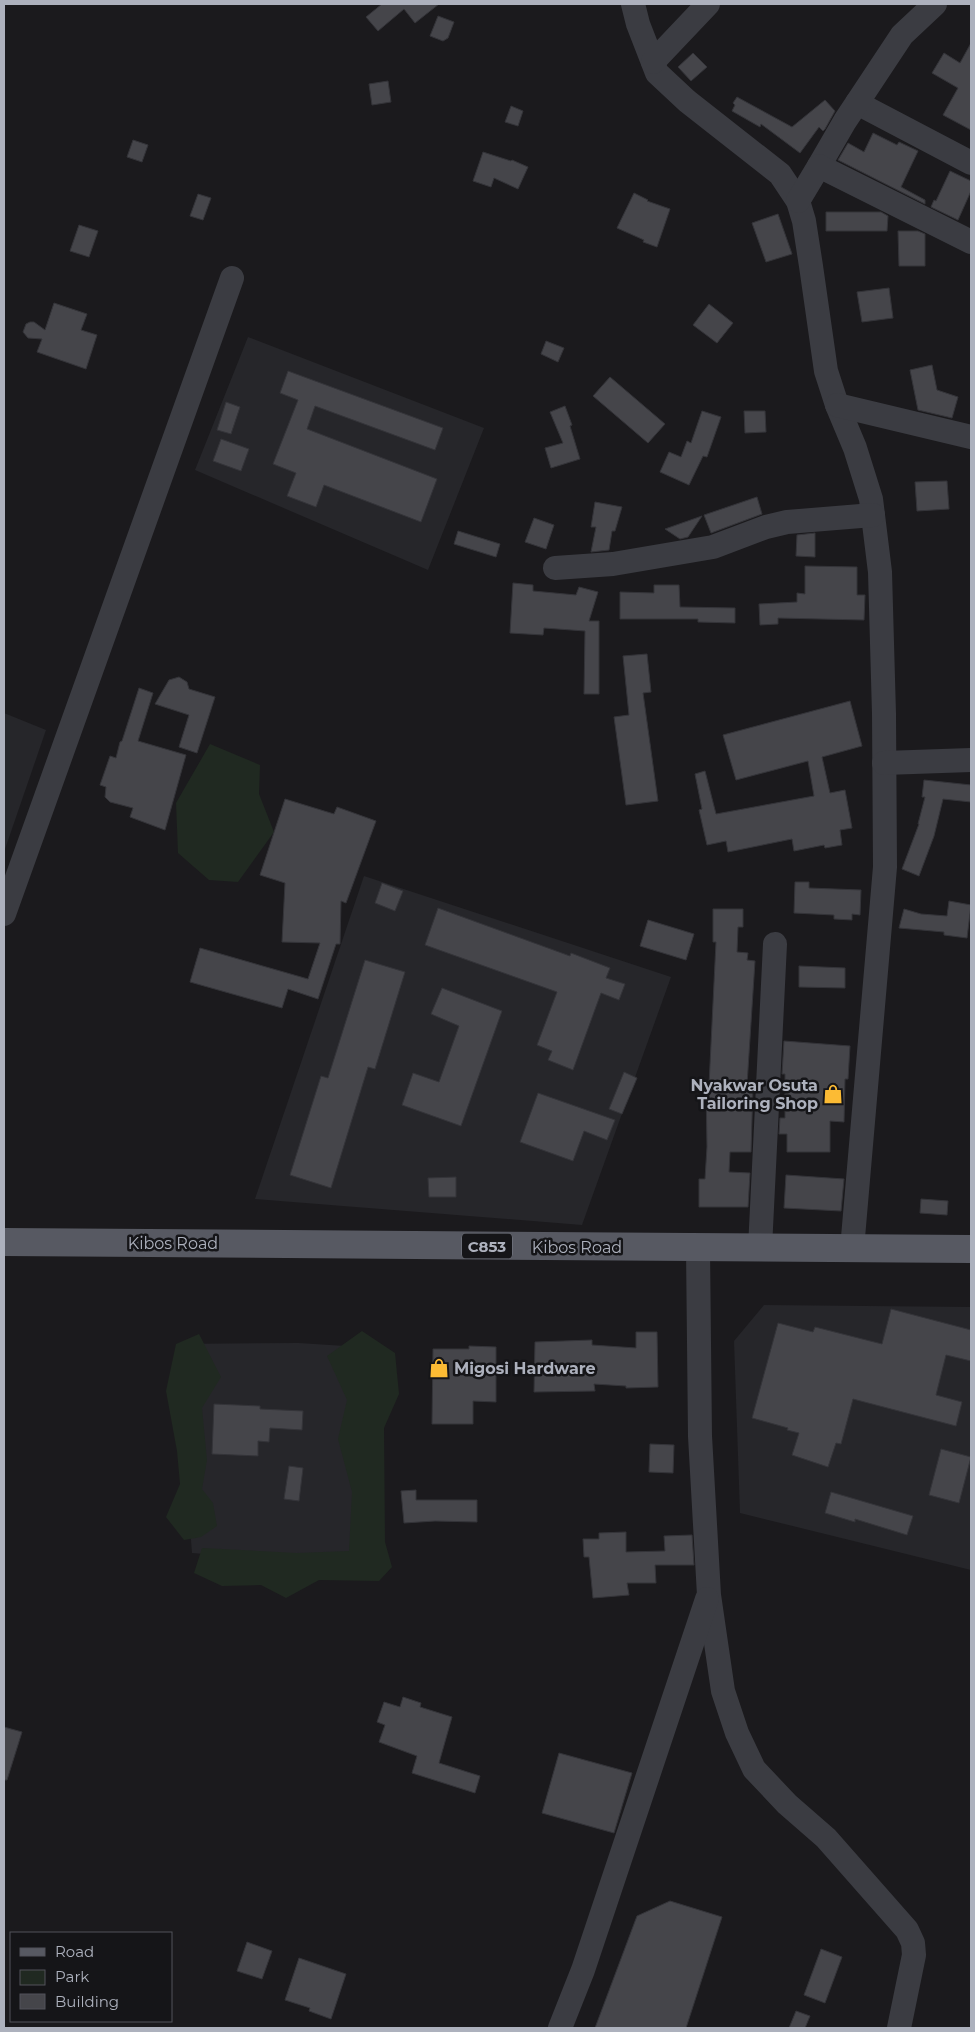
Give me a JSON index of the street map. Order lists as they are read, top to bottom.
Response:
{
  "streets": {
    "main road": ["Kibos Road", "C853"]
  },
  "places": {
    "shop": ["Nyakwar Osuta Tailoring Shop", "Migosi Hardware"]
  },
  "legend": ["Road", "Park", "Building"]
}
